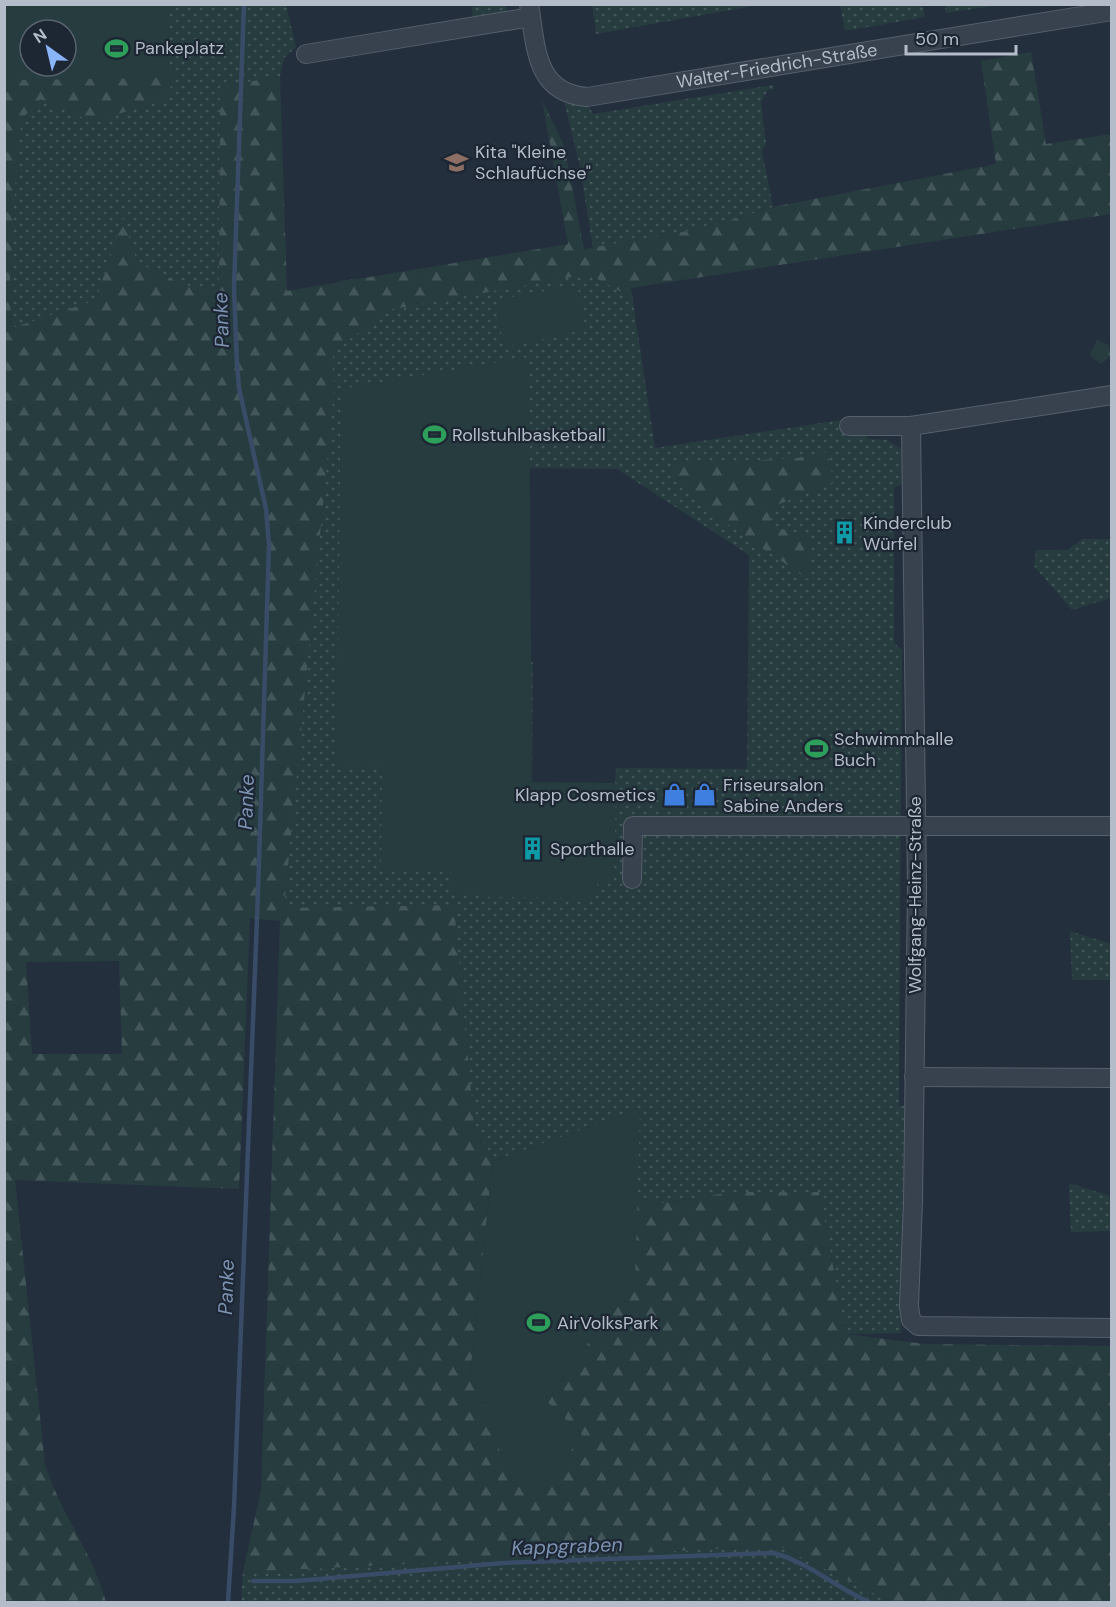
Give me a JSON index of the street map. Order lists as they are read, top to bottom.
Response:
{
  "streets": {
    "street": ["Walter-Friedrich-Straße", "Wolfgang-Heinz-Straße"]
  },
  "water": ["Panke", "Kappgraben"],
  "places": {
    "sports": [
      "Pankeplatz",
      "Rollstuhlbasketball",
      "Schwimmhalle Buch",
      "AirVolksPark"
    ],
    "school or university": ["Kita \"Kleine Schlaufüchse\""],
    "building": ["Kinderclub Würfel", "Sporthalle"],
    "shop": ["Klapp Cosmetics", "Friseursalon Sabine Anders"]
  },
  "scale_bar": "50 m",
  "north": "top left"
}
